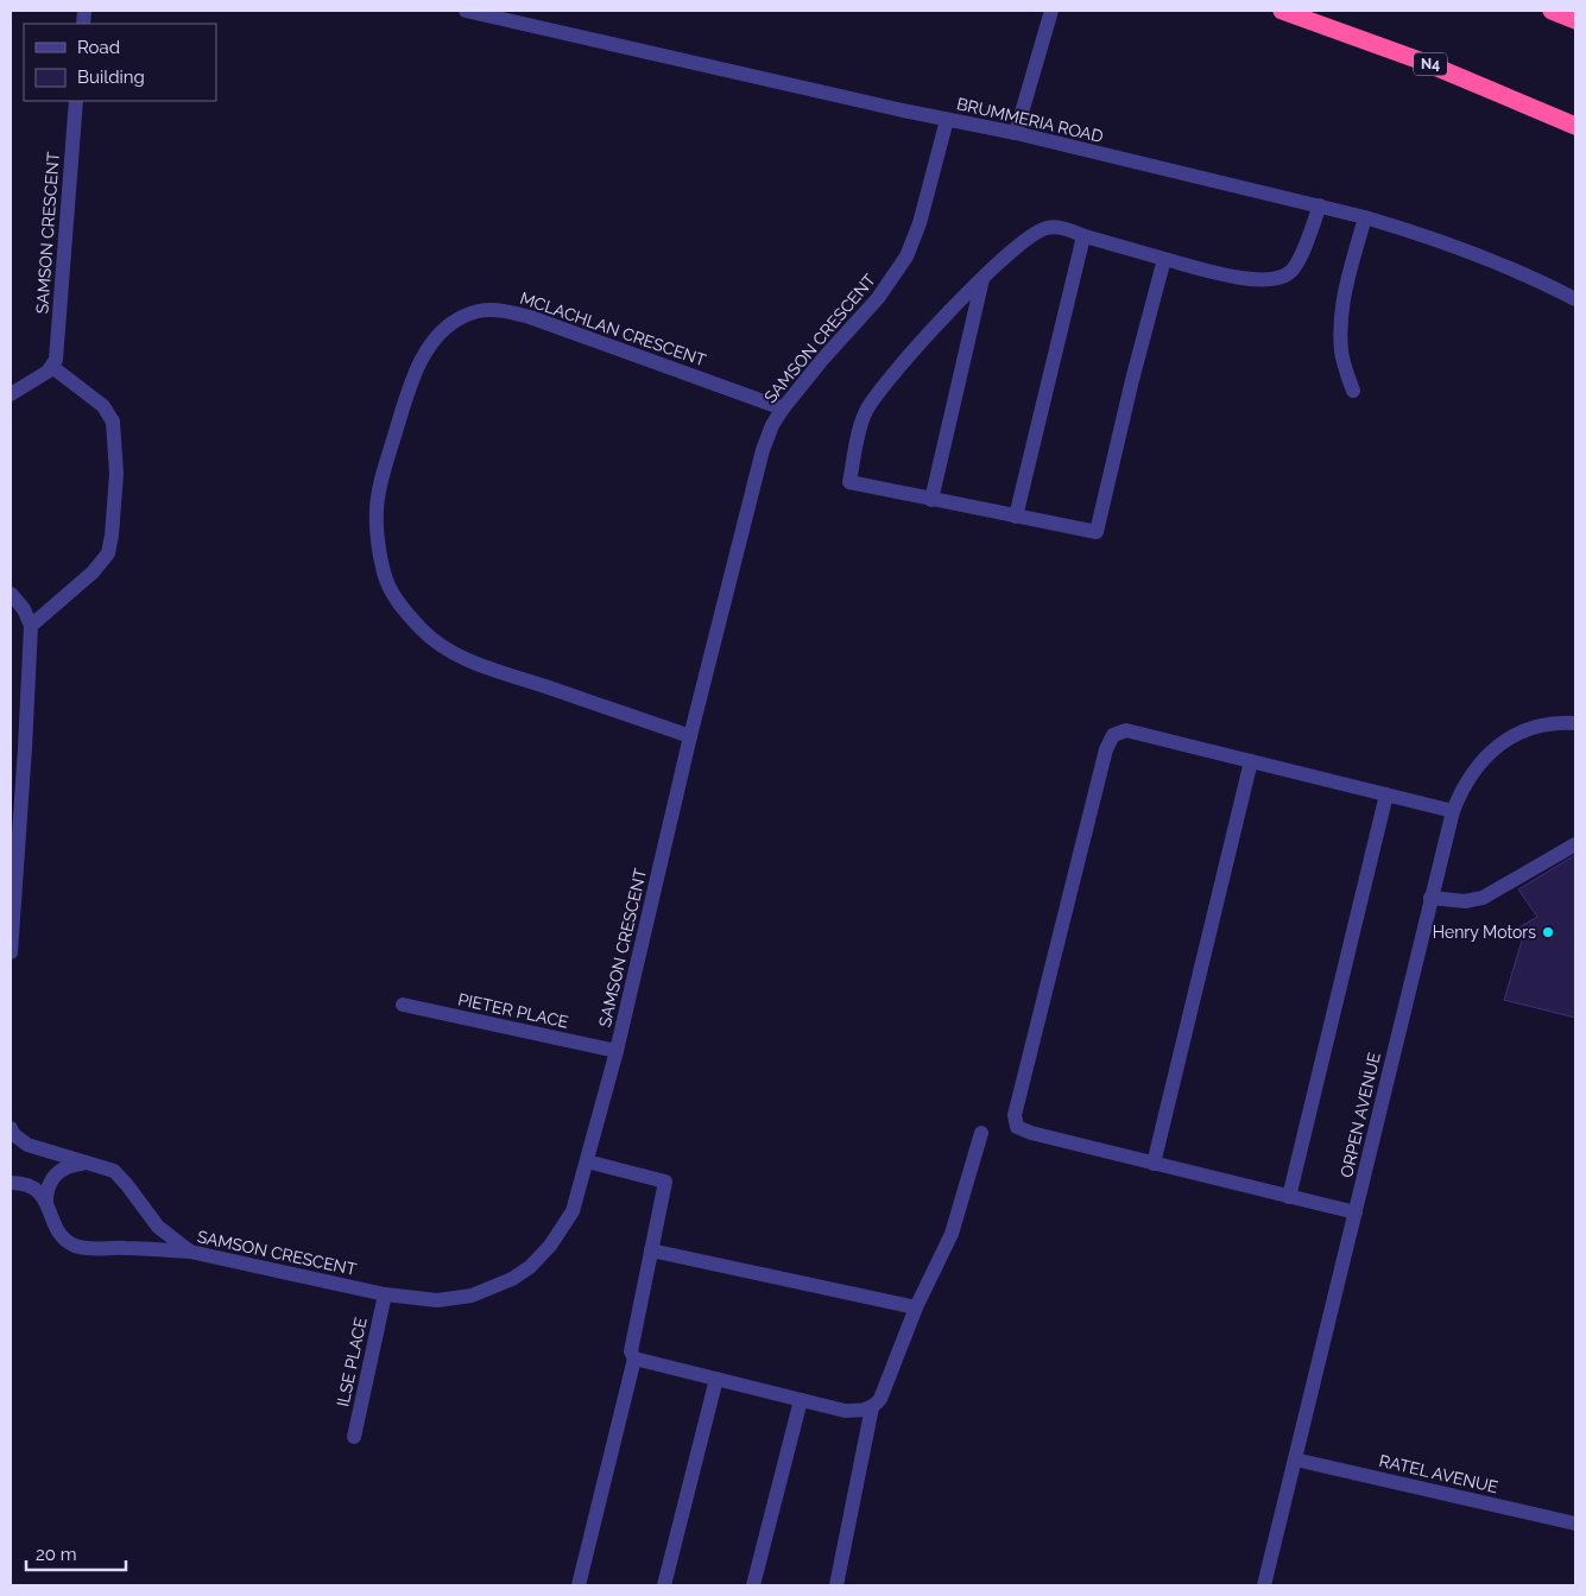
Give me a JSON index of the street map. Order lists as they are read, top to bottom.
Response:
{
  "streets": {
    "highway": ["N4"],
    "street": [
      "BRUMMERIA ROAD",
      "SAMSON CRESCENT",
      "MCLACHLAN CRESCENT",
      "PIETER PLACE",
      "ORPEN AVENUE",
      "ILSE PLACE",
      "RATEL AVENUE"
    ]
  },
  "crossings": [
    ["BRUMMERIA ROAD", "SAMSON CRESCENT"],
    ["SAMSON CRESCENT", "MCLACHLAN CRESCENT"],
    ["SAMSON CRESCENT", "PIETER PLACE"],
    ["SAMSON CRESCENT", "ILSE PLACE"],
    ["ORPEN AVENUE", "RATEL AVENUE"]
  ],
  "places": ["Henry Motors"],
  "legend": ["Road", "Building"],
  "scale_bar": "20 m"
}
